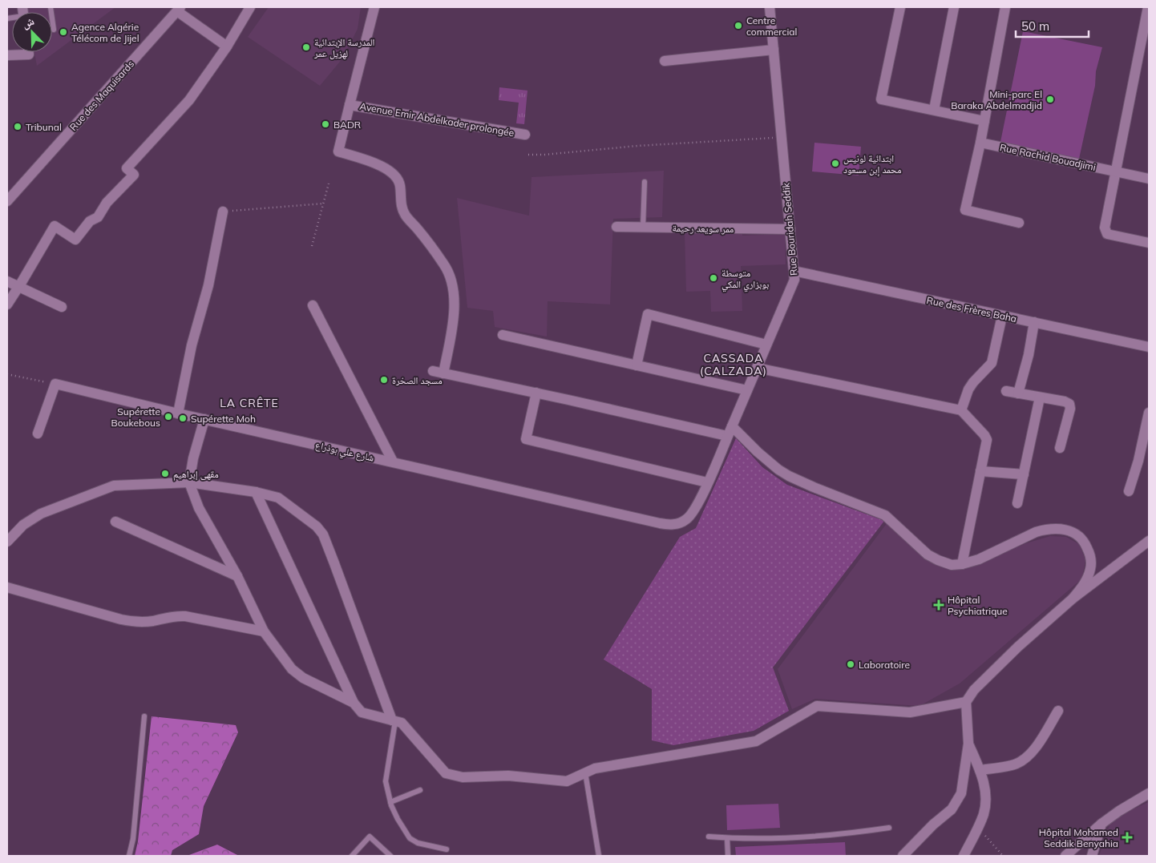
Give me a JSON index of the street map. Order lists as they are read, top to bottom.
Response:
{
  "streets": {
    "street": [
      "Rue des Maquisards",
      "Avenue Emir Abdelkader prolongée",
      "Rue Rachid Bouadjimi",
      "ممر سويعد رحيمة",
      "Rue Bouridah Seddik",
      "Rue des Frères Baha",
      "شارع علي بوذراع"
    ]
  },
  "crossings": [
    ["ممر سويعد رحيمة", "Rue Bouridah Seddik"],
    ["Rue Bouridah Seddik", "Rue des Frères Baha"],
    ["Rue Bouridah Seddik", "شارع علي بوذراع"]
  ],
  "districts": ["CASSADA (CALZADA)", "LA CRÊTE"],
  "places": {
    "other": [
      "Centre commercial",
      "Agence Algérie Télécom de Jijel",
      "المدرسة الإبتدائية لهزيل عمر",
      "Mini-parc El Baraka Abdelmadjid",
      "BADR",
      "Tribunal",
      "ابتدائية لونيس محمد إبن مسعود",
      "متوسطة بوبزاري المكي",
      "مسجد الصخرة",
      "Supérette Boukebous",
      "Supérette Moh",
      "مقهى إبراهيم",
      "Laboratoire"
    ],
    "health": ["Hôpital Psychiatrique", "Hôpital Mohamed Seddik Benyahia"]
  },
  "scale_bar": "50 m",
  "north": "top left"
}
